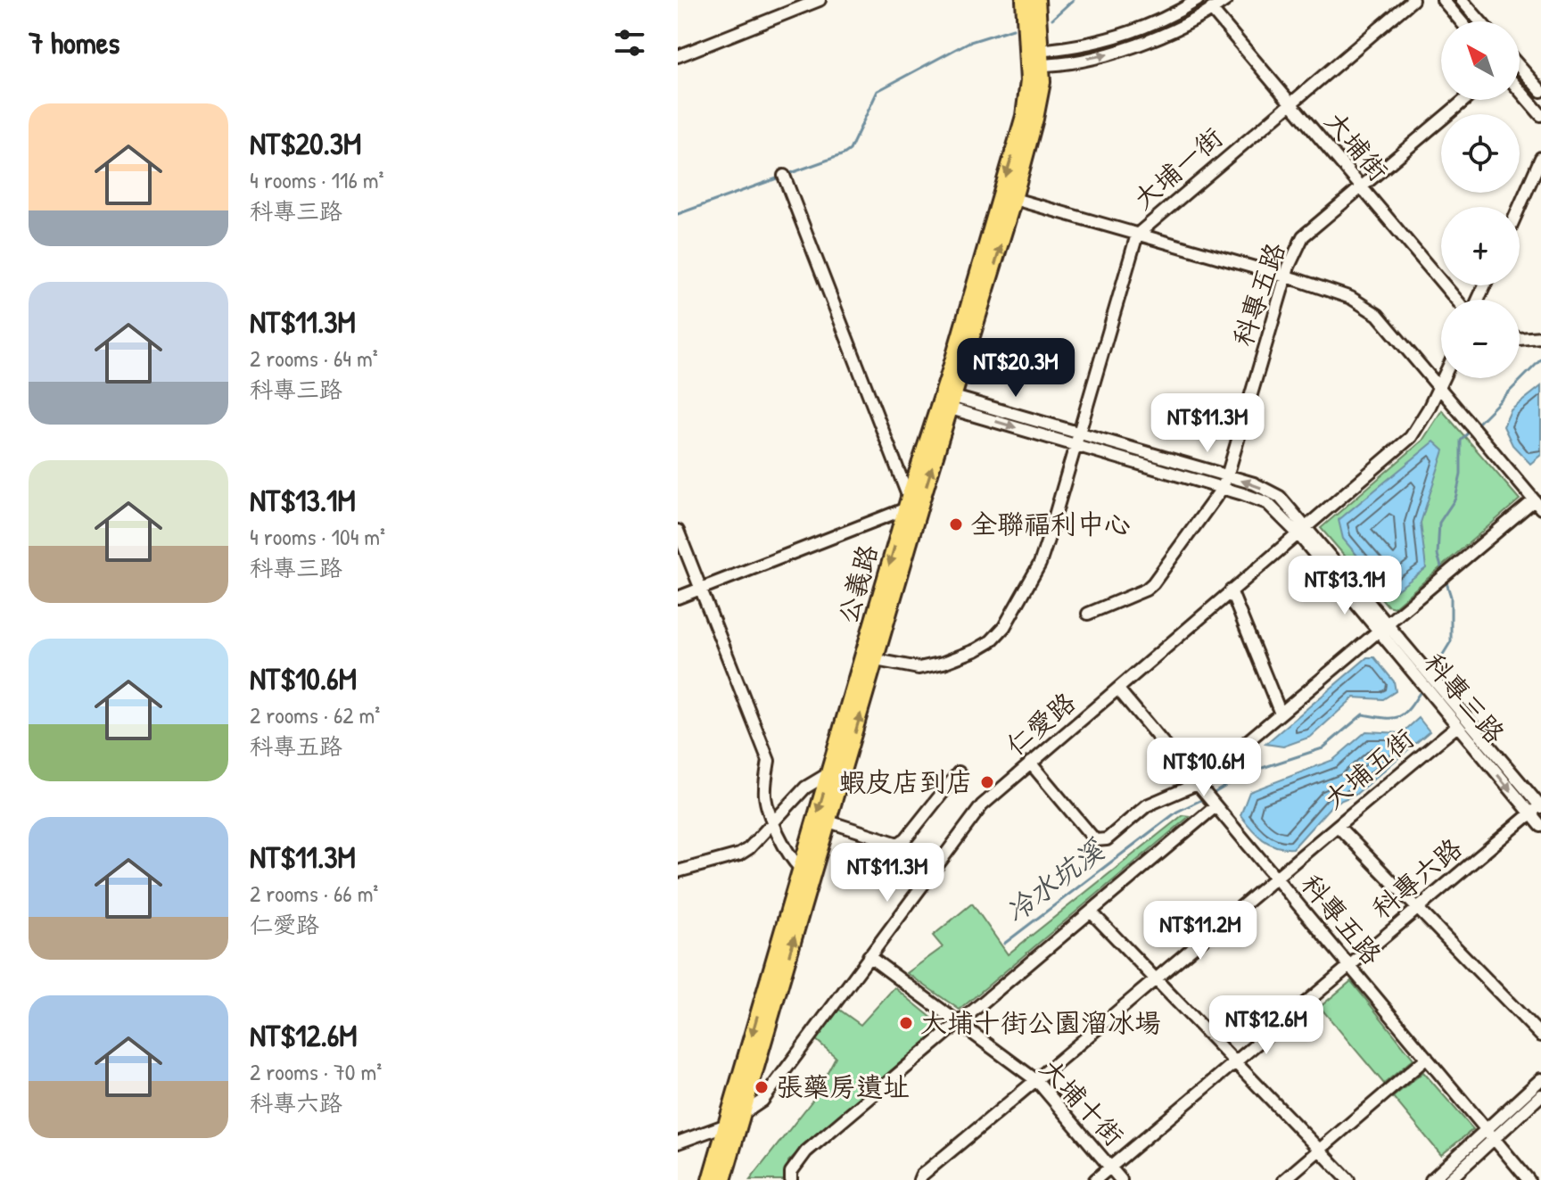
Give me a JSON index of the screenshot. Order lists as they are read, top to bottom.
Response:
{
  "streets": {
    "main road": ["公義路"],
    "street": [
      "大埔街",
      "大埔一街",
      "科專五路",
      "科專三路",
      "仁愛路",
      "大埔五街",
      "科專六路",
      "大埔十街"
    ]
  },
  "crossings": [
    ["大埔街", "大埔一街"],
    ["大埔街", "科專五路"],
    ["大埔一街", "公義路"],
    ["大埔一街", "科專三路"],
    ["科專五路", "科專三路"],
    ["科專五路", "仁愛路"],
    ["科專五路", "大埔五街"],
    ["科專五路", "科專六路"],
    ["公義路", "科專三路"],
    ["公義路", "仁愛路"],
    ["科專三路", "仁愛路"],
    ["科專三路", "大埔五街"],
    ["科專三路", "科專六路"],
    ["仁愛路", "大埔十街"],
    ["大埔五街", "大埔十街"],
    ["科專六路", "大埔十街"]
  ],
  "water": ["冷水坑溪"],
  "places": [
    "全聯福利中心",
    "蝦皮店到店",
    "大埔十街公園溜冰場",
    "張藥房遺址"
  ],
  "north": "top left",
  "page": {
    "heading": "7 homes",
    "map_buttons": ["+", "−"],
    "list": [
      {
        "name": "NT$20.3M",
        "note": "4 rooms · 116 m² · 科專三路"
      },
      {
        "name": "NT$11.3M",
        "note": "2 rooms · 64 m² · 科專三路"
      },
      {
        "name": "NT$13.1M",
        "note": "4 rooms · 104 m² · 科專三路"
      },
      {
        "name": "NT$10.6M",
        "note": "2 rooms · 62 m² · 科專五路"
      },
      {
        "name": "NT$11.3M",
        "note": "2 rooms · 66 m² · 仁愛路"
      },
      {
        "name": "NT$12.6M",
        "note": "2 rooms · 70 m² · 科專六路"
      }
    ],
    "price": [
      "NT$20.3M",
      "NT$11.3M",
      "NT$13.1M",
      "NT$10.6M",
      "NT$11.3M",
      "NT$11.2M",
      "NT$12.6M"
    ]
  }
}
